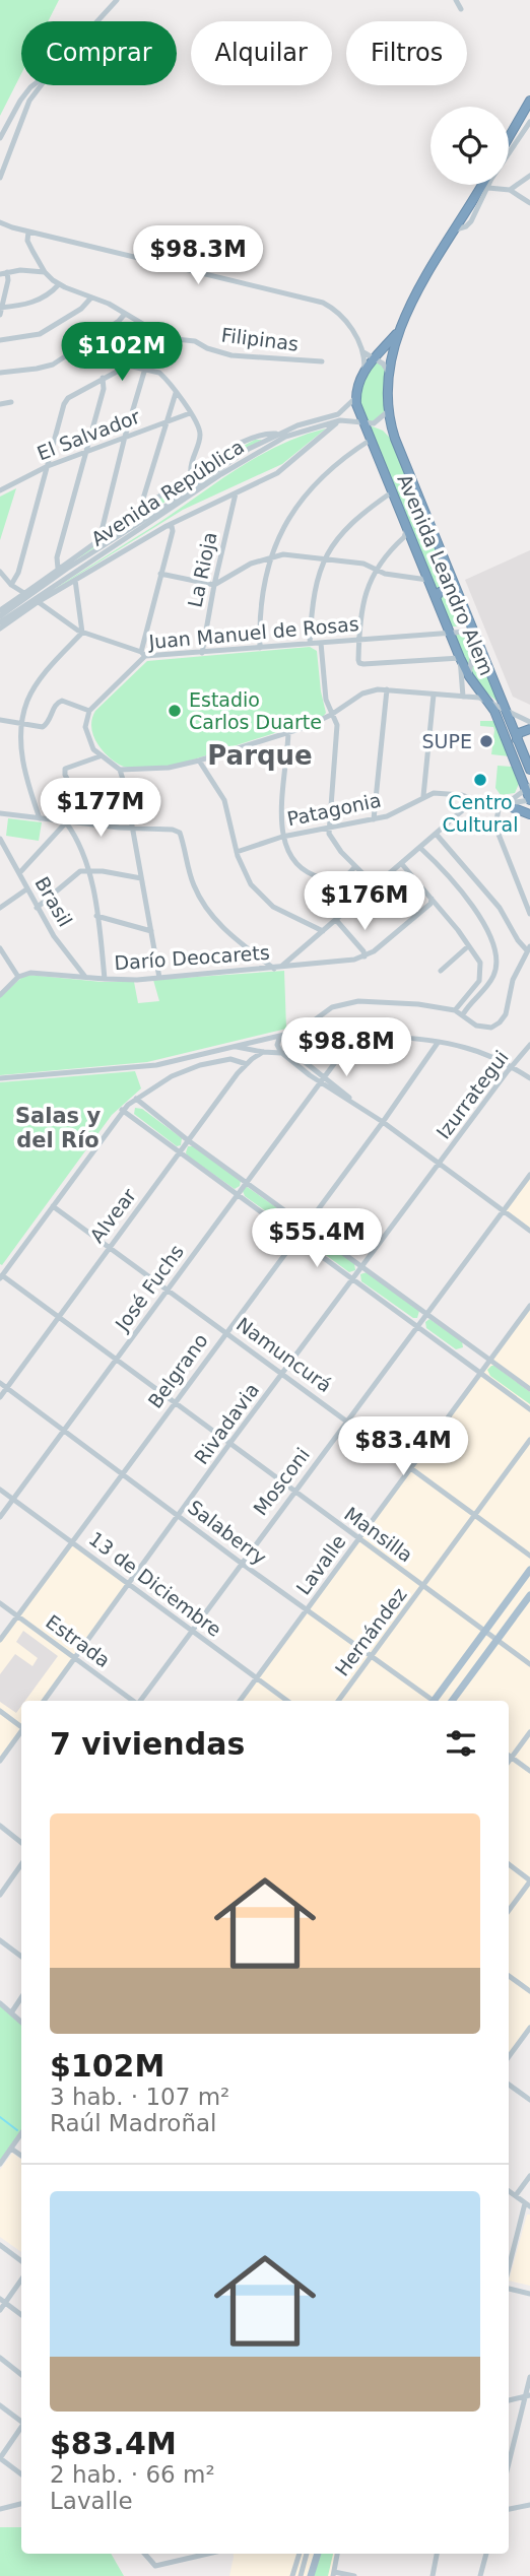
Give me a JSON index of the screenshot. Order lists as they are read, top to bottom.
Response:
{
  "streets": {
    "highway": ["Avenida Leandro Alem"],
    "street": [
      "Filipinas",
      "El Salvador",
      "Avenida República",
      "La Rioja",
      "Juan Manuel de Rosas",
      "Patagonia",
      "Brasil",
      "Darío Deocarets",
      "Izurrategui",
      "Alvear",
      "José Fuchs",
      "Namuncurá",
      "Belgrano",
      "Rivadavia",
      "Mosconi",
      "Salaberry",
      "Mansilla",
      "Lavalle",
      "13 de Diciembre",
      "Hernández",
      "Estrada"
    ]
  },
  "crossings": [
    ["Avenida República", "Avenida Leandro Alem"],
    ["La Rioja", "Juan Manuel de Rosas"],
    ["Avenida Leandro Alem", "Juan Manuel de Rosas"],
    ["Patagonia", "Darío Deocarets"],
    ["Brasil", "Darío Deocarets"],
    ["Izurrategui", "Rivadavia"],
    ["Alvear", "Namuncurá"],
    ["Alvear", "Salaberry"],
    ["Alvear", "Mansilla"],
    ["José Fuchs", "Namuncurá"],
    ["José Fuchs", "Salaberry"],
    ["José Fuchs", "Mansilla"],
    ["José Fuchs", "13 de Diciembre"],
    ["Namuncurá", "Belgrano"],
    ["Namuncurá", "Rivadavia"],
    ["Namuncurá", "Mosconi"],
    ["Namuncurá", "Lavalle"],
    ["Namuncurá", "Hernández"],
    ["Belgrano", "Salaberry"],
    ["Belgrano", "Mansilla"],
    ["Belgrano", "13 de Diciembre"],
    ["Belgrano", "Estrada"],
    ["Rivadavia", "Salaberry"],
    ["Rivadavia", "Mansilla"],
    ["Rivadavia", "13 de Diciembre"],
    ["Rivadavia", "Estrada"],
    ["Mosconi", "Salaberry"],
    ["Mosconi", "Mansilla"],
    ["Mosconi", "13 de Diciembre"],
    ["Salaberry", "Lavalle"],
    ["Salaberry", "Hernández"],
    ["Mansilla", "Lavalle"],
    ["Mansilla", "Hernández"],
    ["Lavalle", "13 de Diciembre"]
  ],
  "districts": ["Parque", "Salas y del Río"],
  "places": ["Estadio Carlos Duarte", "SUPE", "Centro Cultural"],
  "page": {
    "chip": ["Comprar", "Alquilar", "Filtros"],
    "price": [
      "$98.3M",
      "$102M",
      "$177M",
      "$176M",
      "$98.8M",
      "$55.4M",
      "$83.4M"
    ],
    "heading": "7 viviendas",
    "list": [
      {
        "name": "$102M",
        "note": "3 hab. · 107 m² · Raúl Madroñal"
      },
      {
        "name": "$83.4M",
        "note": "2 hab. · 66 m² · Lavalle"
      }
    ]
  }
}
